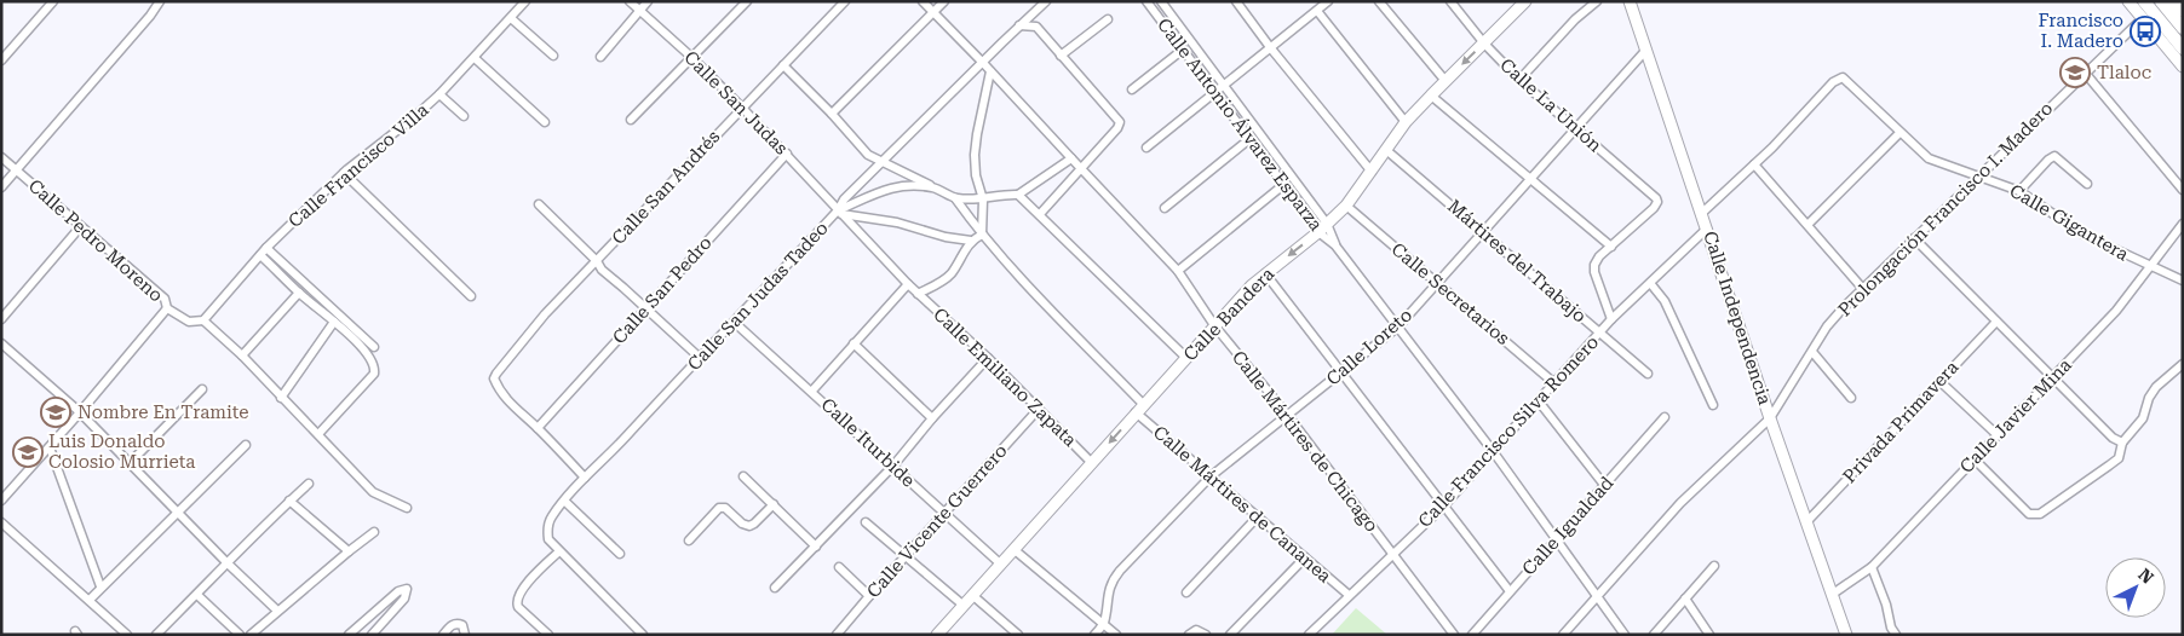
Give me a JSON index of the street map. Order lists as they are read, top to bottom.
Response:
{
  "streets": {
    "street": [
      "Calle San Judas",
      "Calle La Unión",
      "Calle Antonio Álvarez Esparza",
      "Calle Francisco Villa",
      "Calle San Andrés",
      "Prolongación Francisco I. Madero",
      "Calle Gigantera",
      "Calle Pedro Moreno",
      "Mártires del Trabajo",
      "Calle San Pedro",
      "Calle Secretarios",
      "Calle San Judas Tadeo",
      "Calle Bandera",
      "Calle Independencia",
      "Calle Loreto",
      "Calle Emiliano Zapata",
      "Calle Javier Mina",
      "Privada Primavera",
      "Calle Francisco Silva Romero",
      "Calle Mártires de Chicago",
      "Calle Iturbide",
      "Calle Mártires de Cananea",
      "Calle Vicente Guerrero",
      "Calle Igualdad"
    ]
  },
  "crossings": [
    ["Calle San Judas", "Calle San Andrés"],
    ["Calle San Judas", "Calle San Pedro"],
    ["Calle San Judas", "Calle San Judas Tadeo"],
    ["Calle San Judas", "Calle Emiliano Zapata"],
    ["Calle La Unión", "Calle Bandera"],
    ["Calle La Unión", "Calle Loreto"],
    ["Calle Antonio Álvarez Esparza", "Prolongación Francisco I. Madero"],
    ["Calle Antonio Álvarez Esparza", "Calle Bandera"],
    ["Calle Antonio Álvarez Esparza", "Calle Loreto"],
    ["Calle Antonio Álvarez Esparza", "Calle Francisco Silva Romero"],
    ["Calle Antonio Álvarez Esparza", "Calle Igualdad"],
    ["Calle Francisco Villa", "Calle Pedro Moreno"],
    ["Calle San Andrés", "Calle San Pedro"],
    ["Prolongación Francisco I. Madero", "Calle Gigantera"],
    ["Prolongación Francisco I. Madero", "Calle Independencia"],
    ["Calle Gigantera", "Calle Javier Mina"],
    ["Mártires del Trabajo", "Calle Bandera"],
    ["Mártires del Trabajo", "Calle Loreto"],
    ["Mártires del Trabajo", "Calle Francisco Silva Romero"],
    ["Calle Secretarios", "Calle Bandera"],
    ["Calle Secretarios", "Calle Loreto"],
    ["Calle Secretarios", "Calle Francisco Silva Romero"],
    ["Calle San Judas Tadeo", "Calle Mártires de Chicago"],
    ["Calle San Judas Tadeo", "Calle Iturbide"],
    ["Calle Bandera", "Calle Emiliano Zapata"],
    ["Calle Bandera", "Calle Mártires de Chicago"],
    ["Calle Bandera", "Calle Iturbide"],
    ["Calle Bandera", "Calle Mártires de Cananea"],
    ["Calle Independencia", "Calle Loreto"],
    ["Calle Independencia", "Calle Javier Mina"],
    ["Calle Independencia", "Privada Primavera"],
    ["Calle Independencia", "Calle Francisco Silva Romero"],
    ["Calle Loreto", "Calle Mártires de Chicago"],
    ["Calle Loreto", "Calle Mártires de Cananea"],
    ["Calle Emiliano Zapata", "Calle Vicente Guerrero"],
    ["Calle Francisco Silva Romero", "Calle Mártires de Chicago"],
    ["Calle Francisco Silva Romero", "Calle Mártires de Cananea"],
    ["Calle Iturbide", "Calle Vicente Guerrero"]
  ],
  "places": {
    "bus stop": ["Francisco I. Madero"],
    "school or university": ["Tlaloc", "Nombre En Tramite", "Luis Donaldo Colosio Murrieta"]
  },
  "north": "top right"
}
